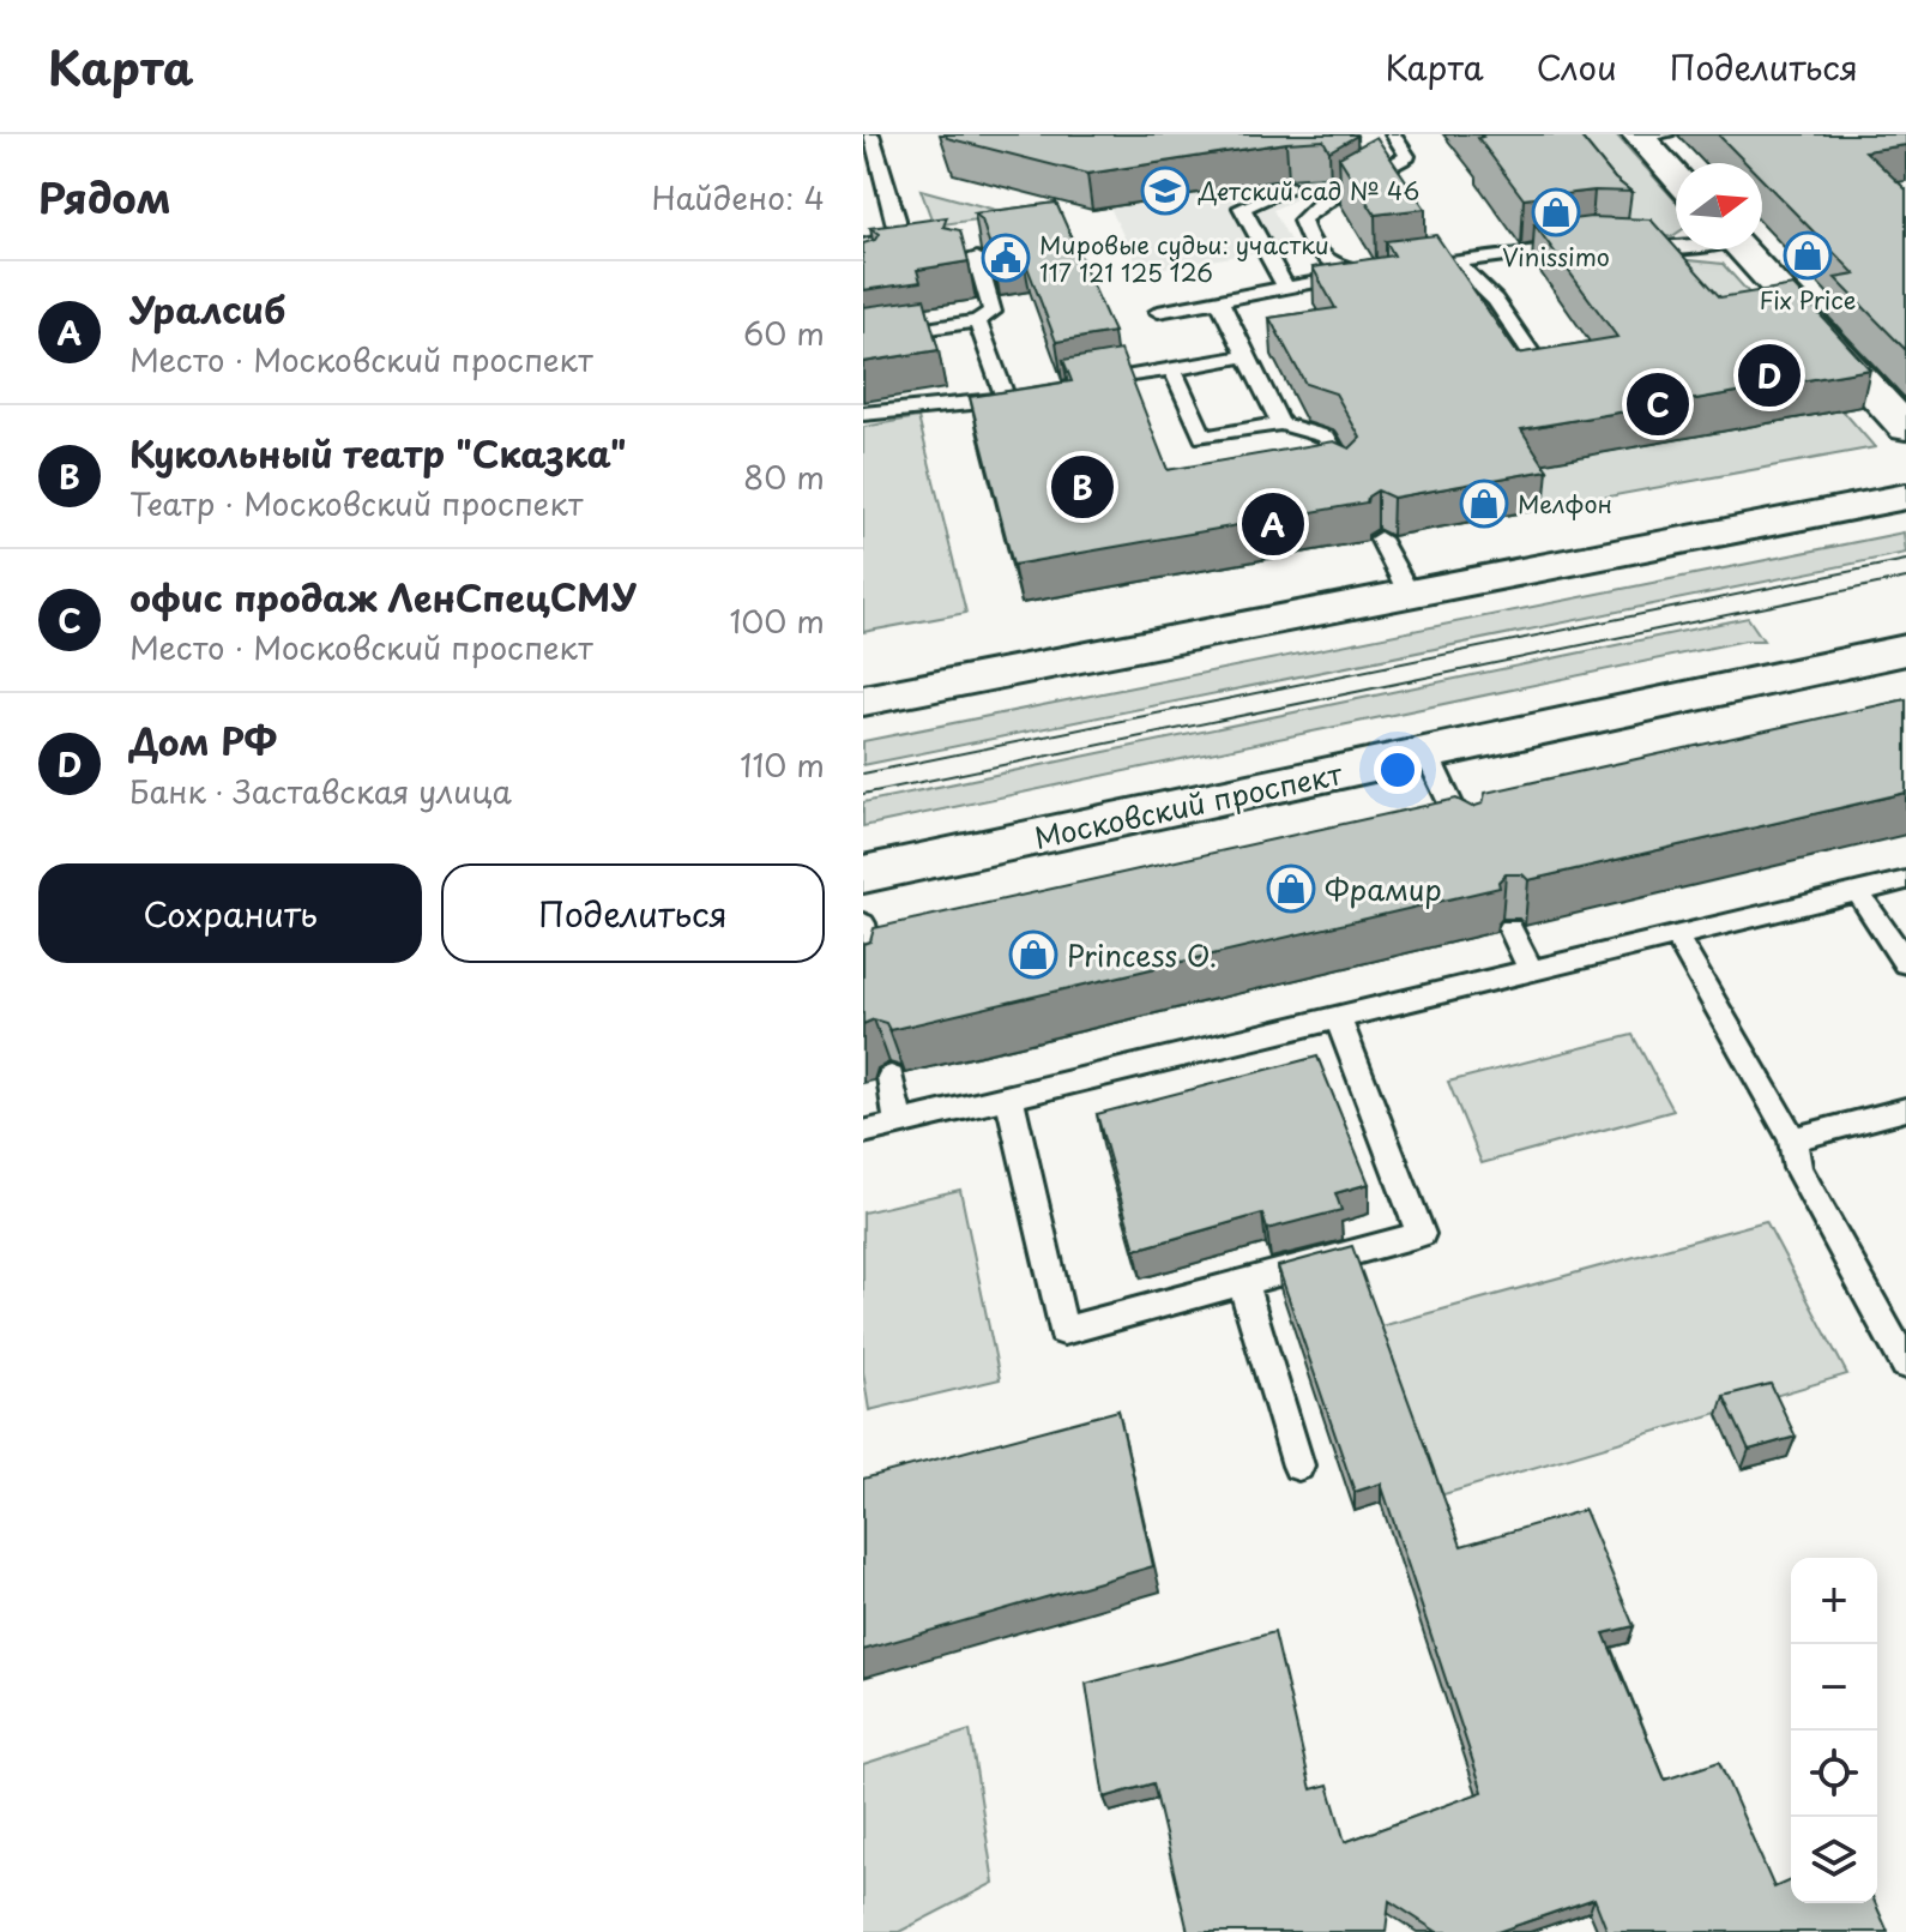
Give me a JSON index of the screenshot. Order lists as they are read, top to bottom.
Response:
{
  "streets": {
    "main road": ["Московский проспект"]
  },
  "places": {
    "school or university": ["Детский сад № 46"],
    "shop": [
      "Vinissimo",
      "Fix Price",
      "Мелфон",
      "Фрамир",
      "Princess O."
    ],
    "public building": ["Мировые судьи: участки 117 121 125 126"]
  },
  "north": "right",
  "page": {
    "header": "Карта",
    "nav": ["Карта", "Слои", "Поделиться"],
    "heading": ["Рядом", "Найдено: 4"],
    "list": [
      {
        "mark": "A",
        "name": "Уралсиб",
        "note": "Место · Московский проспект",
        "value": "60 m"
      },
      {
        "mark": "B",
        "name": "Кукольный театр \"Сказка\"",
        "note": "Театр · Московский проспект",
        "value": "80 m"
      },
      {
        "mark": "C",
        "name": "офис продаж ЛенСпецСМУ",
        "note": "Место · Московский проспект",
        "value": "100 m"
      },
      {
        "mark": "D",
        "name": "Дом РФ",
        "note": "Банк · Заставская улица",
        "value": "110 m"
      }
    ],
    "pins": [
      "D",
      "C",
      "B",
      "A"
    ],
    "buttons": ["Сохранить", "Поделиться"],
    "map_buttons": ["+", "−"]
  }
}
